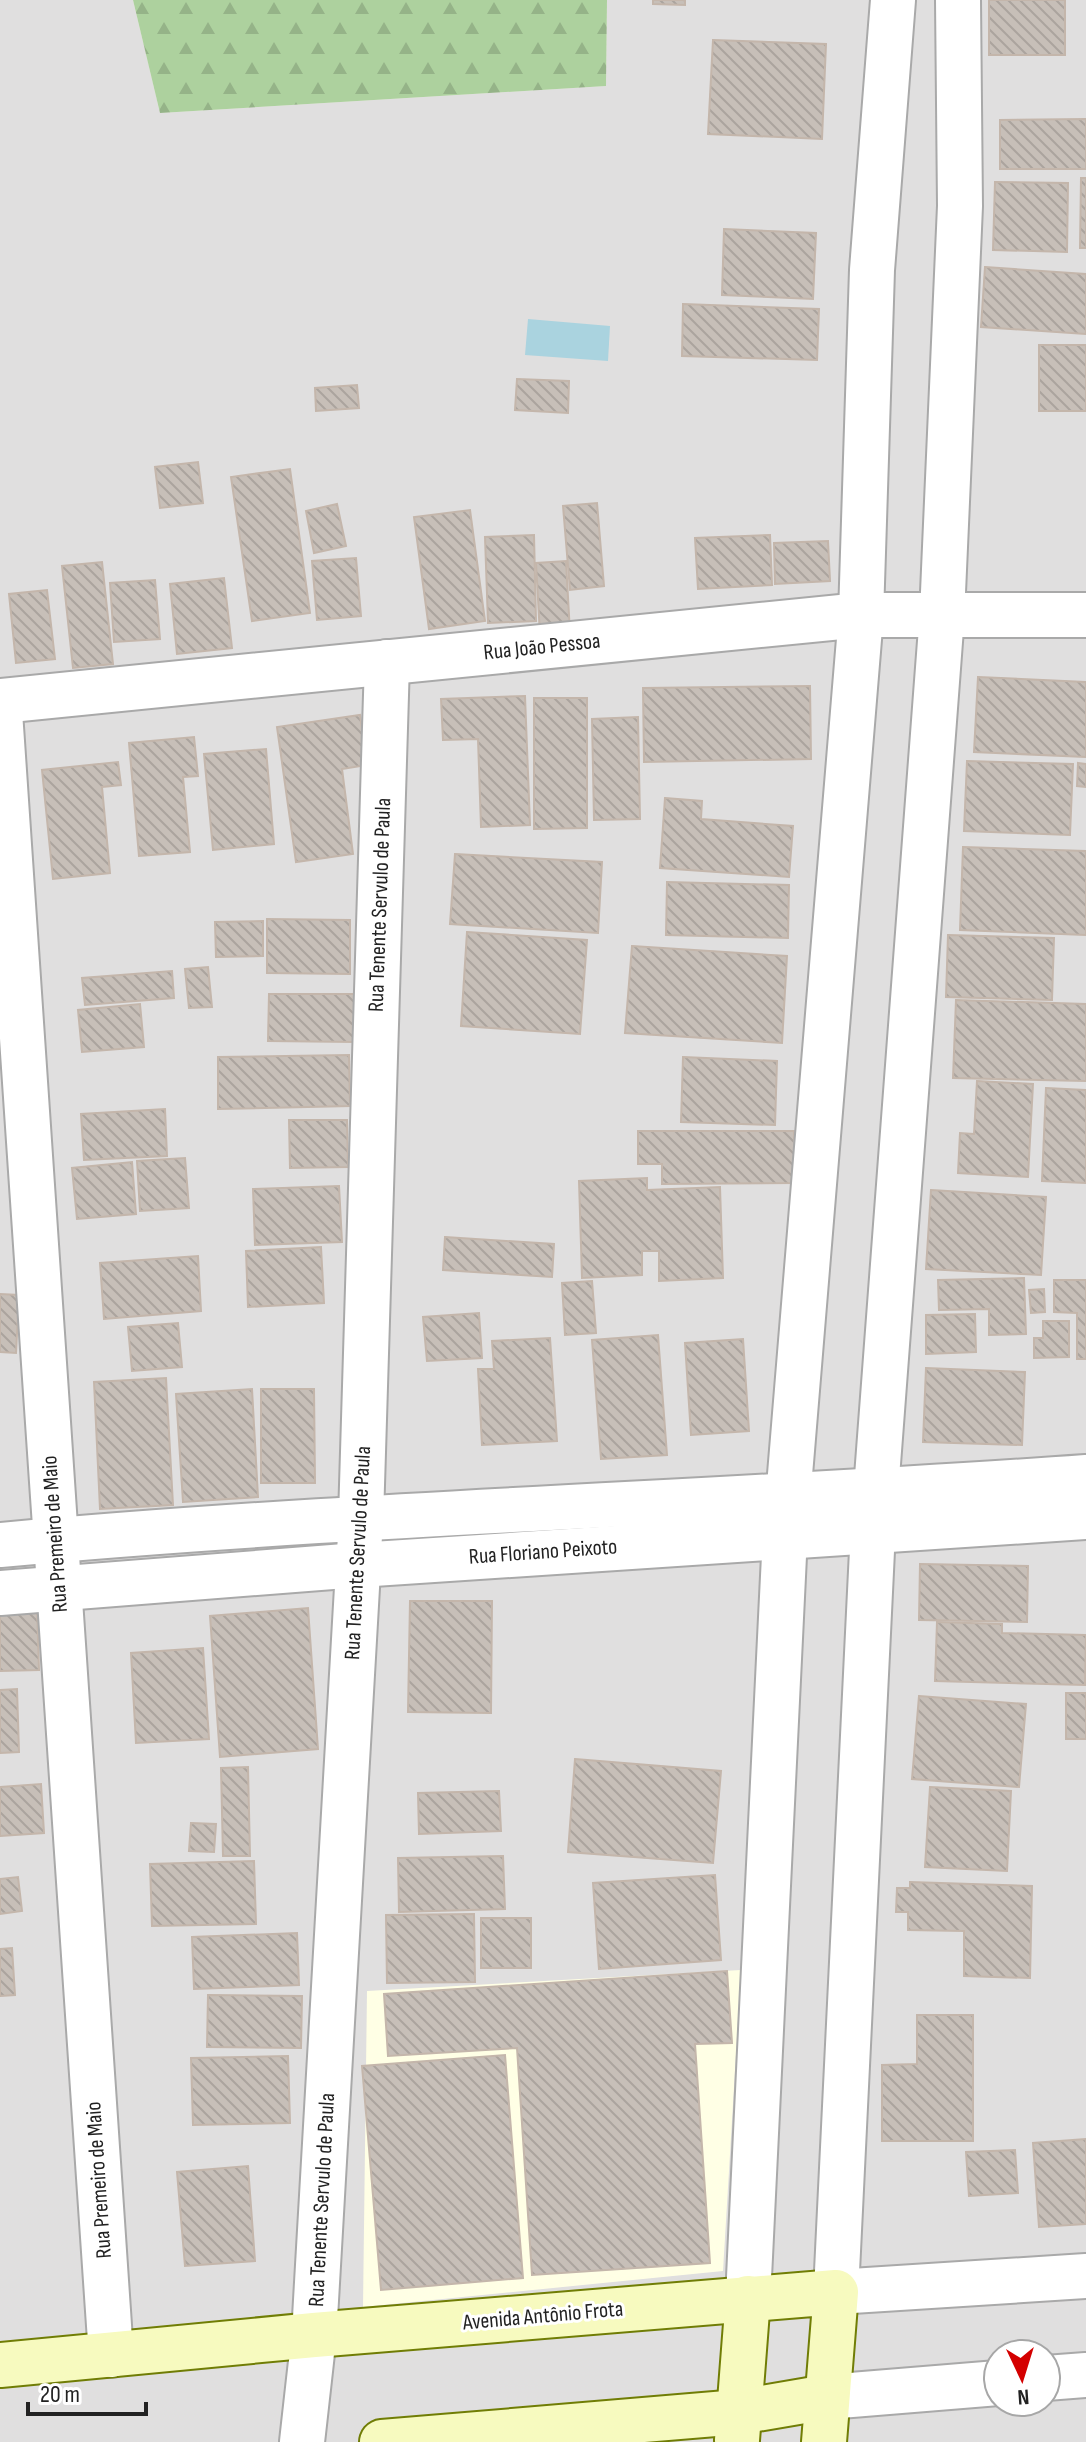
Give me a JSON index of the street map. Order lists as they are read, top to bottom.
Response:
{
  "streets": {
    "main road": ["Avenida Antônio Frota"],
    "street": [
      "Rua João Pessoa",
      "Rua Tenente Servulo de Paula",
      "Rua Premeiro de Maio",
      "Rua Floriano Peixoto"
    ]
  },
  "crossings": [
    ["Rua João Pessoa", "Rua Tenente Servulo de Paula"],
    ["Rua Tenente Servulo de Paula", "Rua Floriano Peixoto"],
    ["Rua Tenente Servulo de Paula", "Avenida Antônio Frota"],
    ["Rua Premeiro de Maio", "Rua Floriano Peixoto"],
    ["Rua Premeiro de Maio", "Avenida Antônio Frota"]
  ],
  "scale_bar": "20 m",
  "north": "bottom"
}
